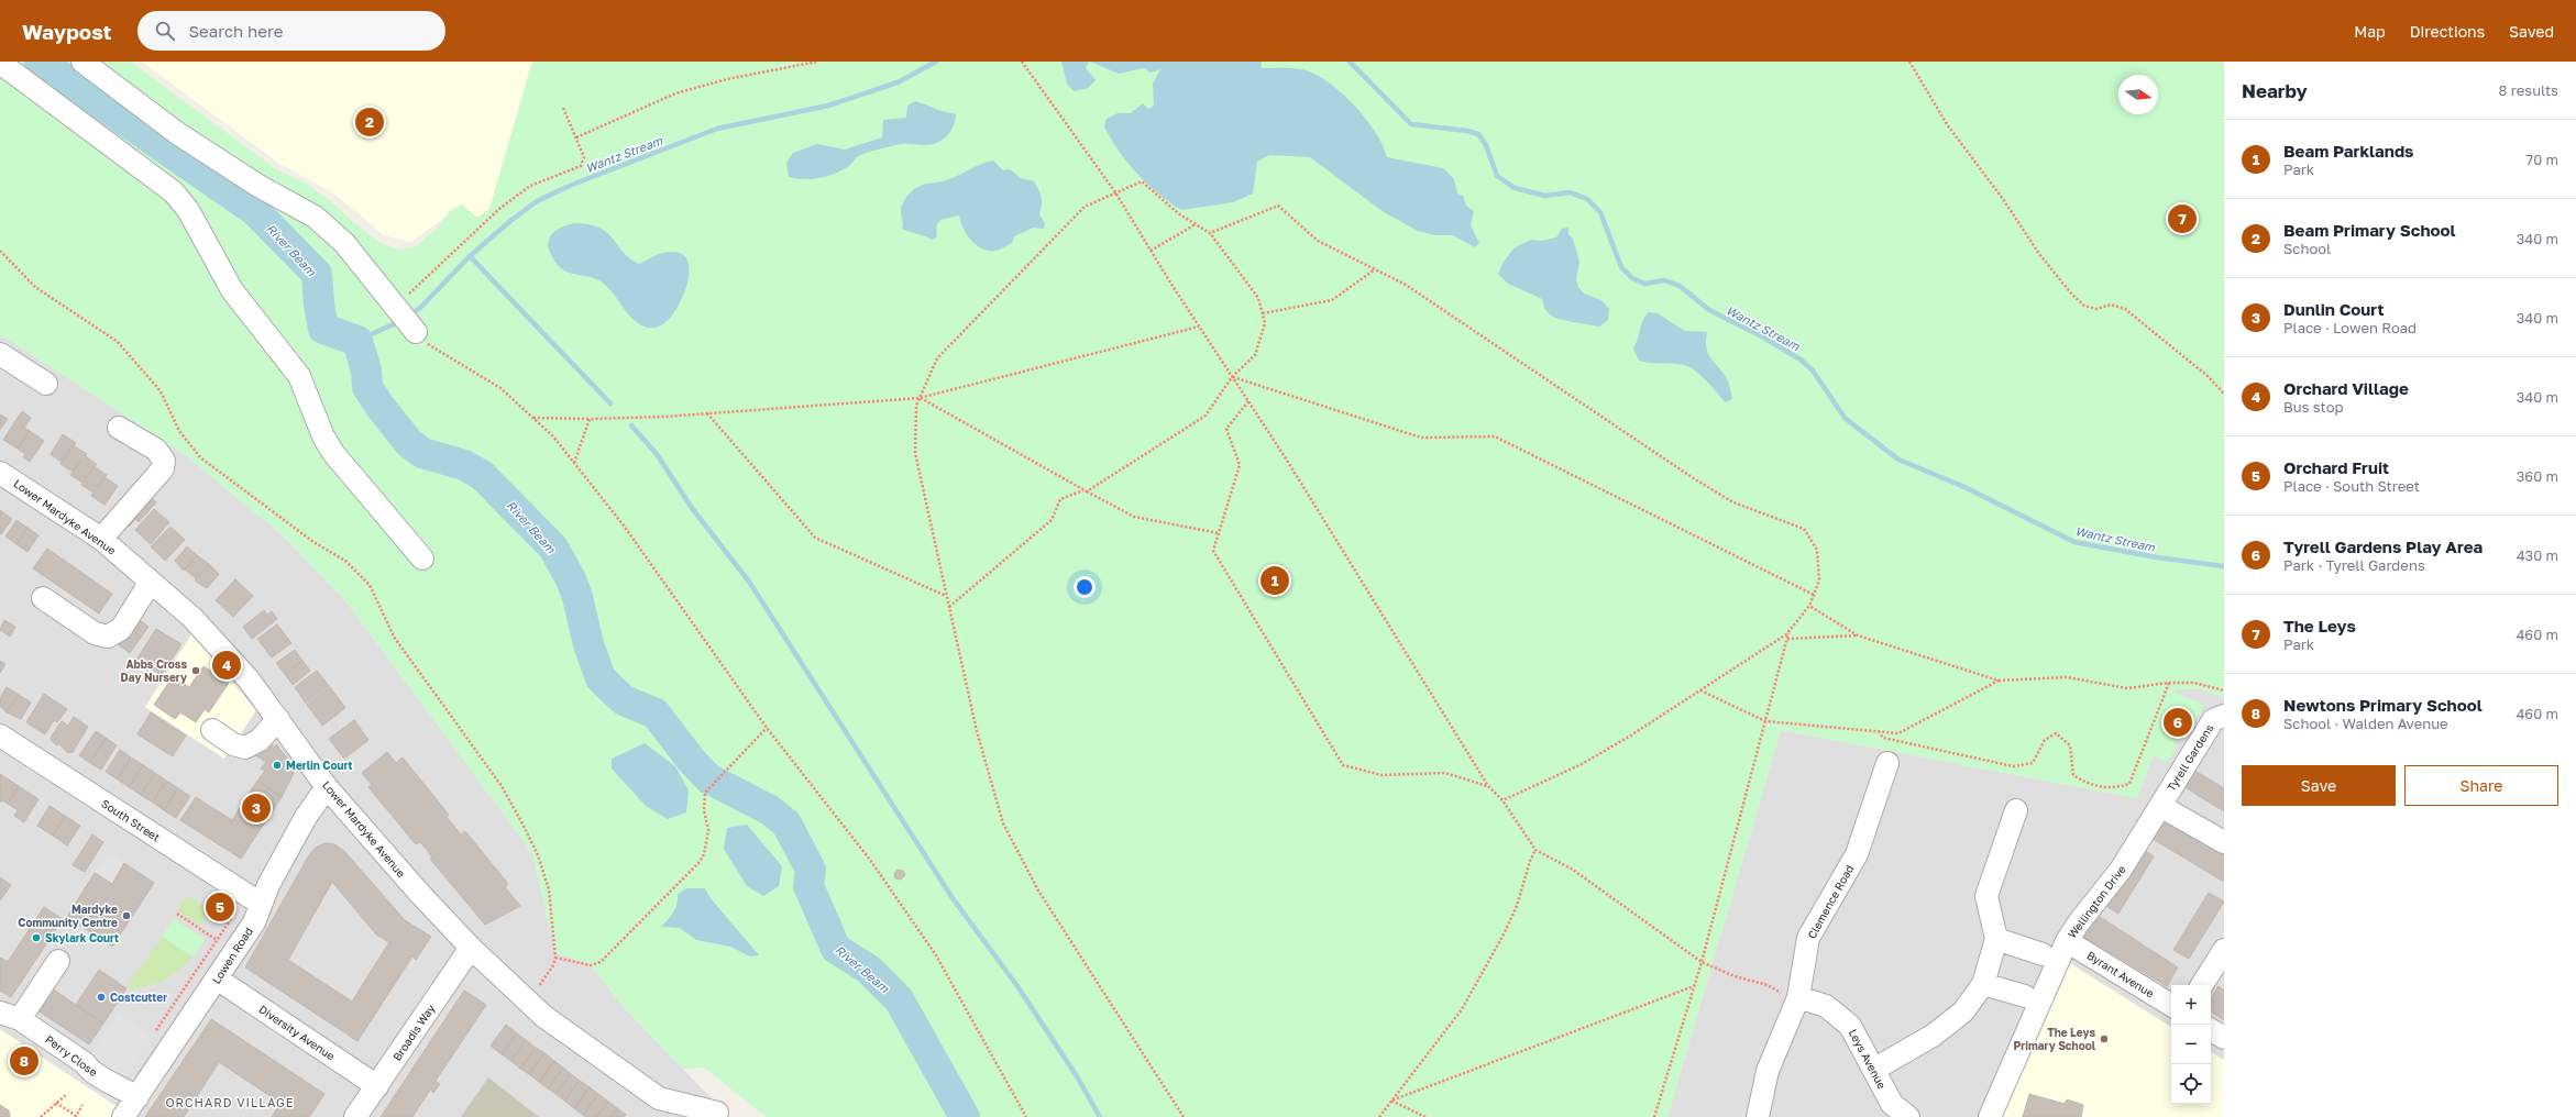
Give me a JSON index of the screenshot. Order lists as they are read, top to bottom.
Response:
{
  "streets": {
    "street": [
      "Lower Mardyke Avenue",
      "Tyrell Gardens",
      "South Street",
      "Clemence Road",
      "Wellington Drive",
      "Lowen Road",
      "Byrant Avenue",
      "Diversity Avenue",
      "Broadis Way",
      "Perry Close",
      "Leys Avenue"
    ]
  },
  "crossings": [
    ["Lower Mardyke Avenue", "Lowen Road"],
    ["Lower Mardyke Avenue", "Broadis Way"],
    ["Tyrell Gardens", "Wellington Drive"],
    ["South Street", "Lowen Road"],
    ["Clemence Road", "Leys Avenue"],
    ["Wellington Drive", "Byrant Avenue"],
    ["Lowen Road", "Diversity Avenue"],
    ["Lowen Road", "Perry Close"],
    ["Diversity Avenue", "Broadis Way"]
  ],
  "districts": ["ORCHARD VILLAGE"],
  "water": ["Wantz Stream", "River Beam"],
  "places": [
    "Abbs Cross Day Nursery",
    "Merlin Court",
    "Mardyke Community Centre",
    "Skylark Court",
    "Costcutter",
    "The Leys Primary School"
  ],
  "north": "right",
  "page": {
    "header": "Waypost",
    "search": "Search here",
    "nav": ["Map", "Directions", "Saved"],
    "heading": ["Nearby", "8 results"],
    "pins": [
      "2",
      "7",
      "1",
      "4",
      "6",
      "3",
      "5",
      "8"
    ],
    "list": [
      {
        "mark": "1",
        "name": "Beam Parklands",
        "note": "Park",
        "value": "70 m"
      },
      {
        "mark": "2",
        "name": "Beam Primary School",
        "note": "School",
        "value": "340 m"
      },
      {
        "mark": "3",
        "name": "Dunlin Court",
        "note": "Place · Lowen Road",
        "value": "340 m"
      },
      {
        "mark": "4",
        "name": "Orchard Village",
        "note": "Bus stop",
        "value": "340 m"
      },
      {
        "mark": "5",
        "name": "Orchard Fruit",
        "note": "Place · South Street",
        "value": "360 m"
      },
      {
        "mark": "6",
        "name": "Tyrell Gardens Play Area",
        "note": "Park · Tyrell Gardens",
        "value": "430 m"
      },
      {
        "mark": "7",
        "name": "The Leys",
        "note": "Park",
        "value": "460 m"
      },
      {
        "mark": "8",
        "name": "Newtons Primary School",
        "note": "School · Walden Avenue",
        "value": "460 m"
      }
    ],
    "buttons": ["Save", "Share"],
    "map_buttons": ["+", "−"]
  }
}
